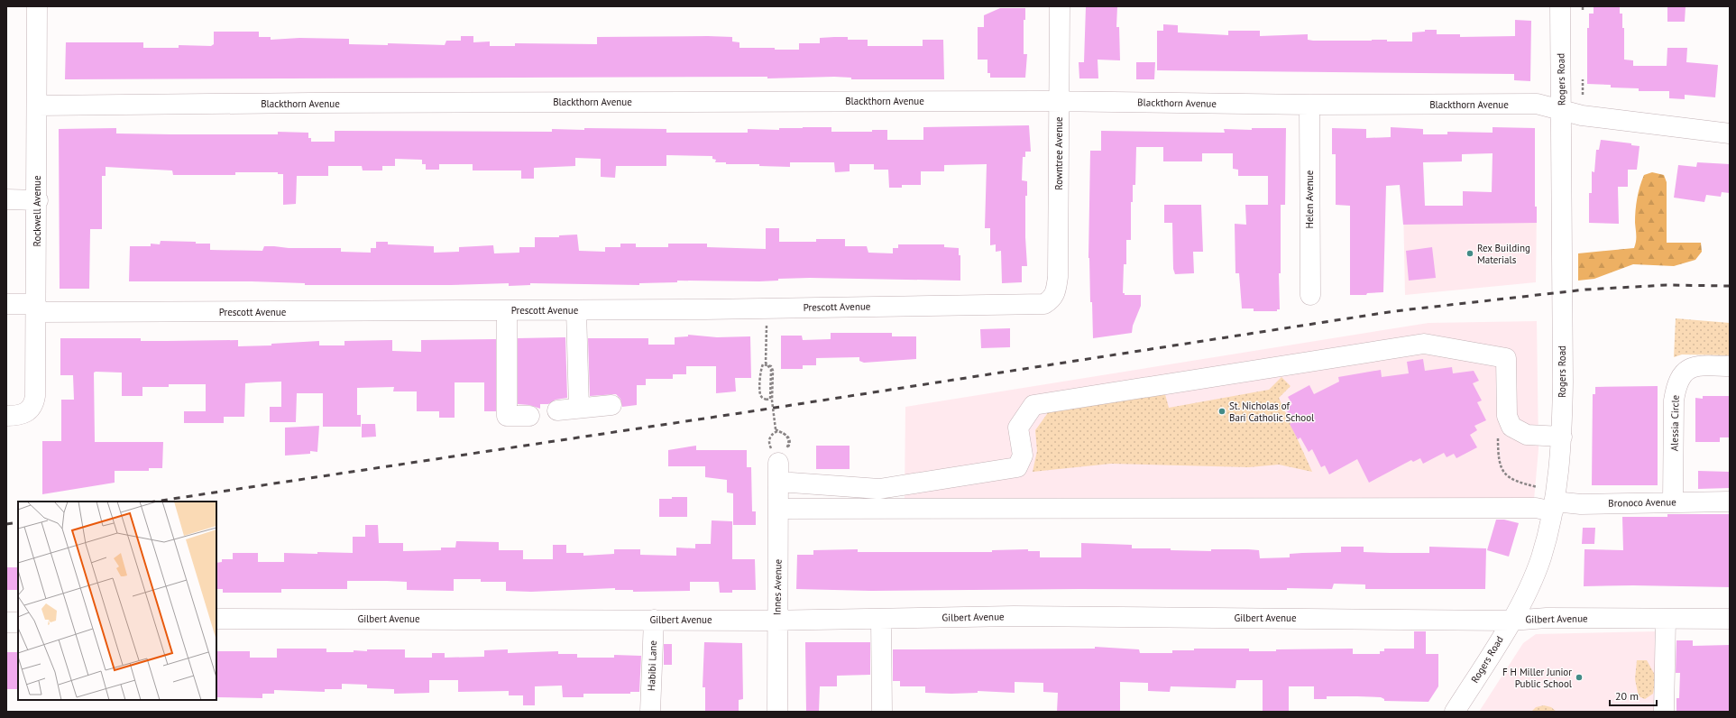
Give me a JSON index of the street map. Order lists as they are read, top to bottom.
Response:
{
  "streets": {
    "street": [
      "Rogers Road",
      "Blackthorn Avenue",
      "Rowntree Avenue",
      "Helen Avenue",
      "Rockwell Avenue",
      "Prescott Avenue",
      "Alessia Circle",
      "Bronoco Avenue",
      "Innes Avenue",
      "Gilbert Avenue",
      "Habibi Lane"
    ]
  },
  "crossings": [
    ["Rogers Road", "Blackthorn Avenue"],
    ["Rogers Road", "Bronoco Avenue"],
    ["Rogers Road", "Gilbert Avenue"],
    ["Blackthorn Avenue", "Rowntree Avenue"],
    ["Blackthorn Avenue", "Helen Avenue"],
    ["Blackthorn Avenue", "Rockwell Avenue"],
    ["Rowntree Avenue", "Prescott Avenue"],
    ["Rockwell Avenue", "Prescott Avenue"],
    ["Alessia Circle", "Bronoco Avenue"],
    ["Bronoco Avenue", "Innes Avenue"],
    ["Innes Avenue", "Gilbert Avenue"],
    ["Gilbert Avenue", "Habibi Lane"]
  ],
  "places": ["Rex Building Materials", "St. Nicholas of Bari Catholic School", "F H Miller Junior Public School"],
  "scale_bar": "20 m"
}
